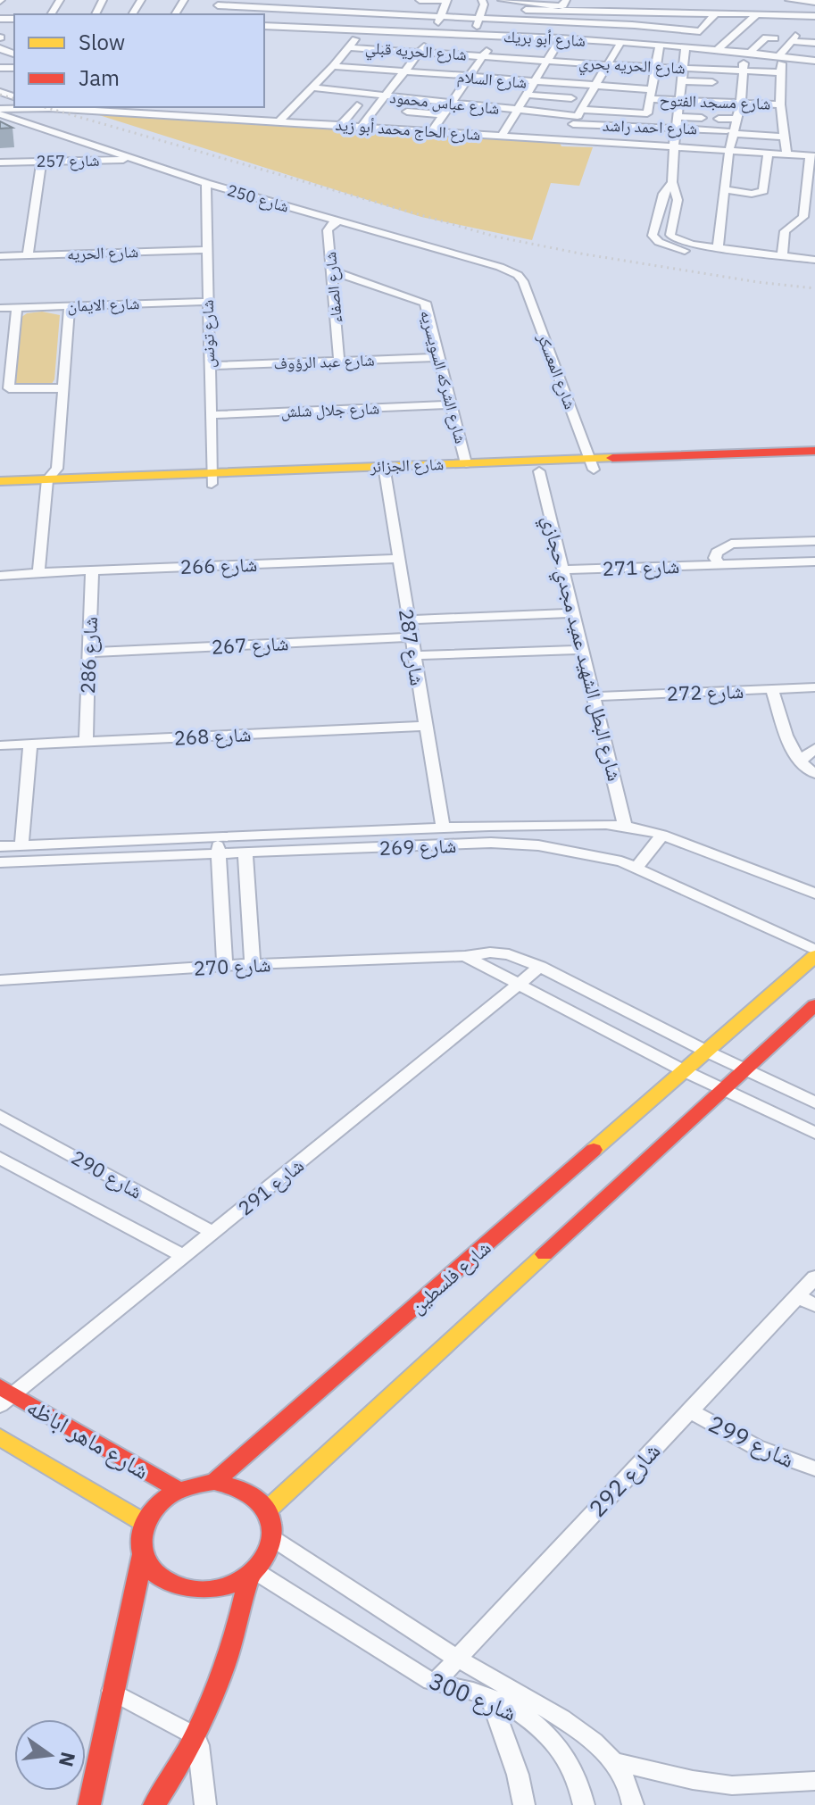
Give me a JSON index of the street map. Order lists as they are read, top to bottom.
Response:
{
  "streets": {
    "street": [
      "شارع أبو بريك",
      "شارع الحريه قبلي",
      "شارع الحريه بحري",
      "شارع السلام",
      "شارع مسجد الفتوح",
      "شارع عباس محمود",
      "شارع احمد راشد",
      "شارع الحاج محمد أبو زيد",
      "شارع 257",
      "شارع 250",
      "شارع الحريه",
      "شارع الصفاء",
      "شارع الايمان",
      "شارع تونس",
      "شارع عبد الرؤوف",
      "شارع المعسكر",
      "شارع الشركه السويسريه",
      "شارع جلال شلش",
      "شارع الجزائر",
      "شارع 266",
      "شارع 271",
      "شارع 267",
      "شارع 287",
      "شارع البطل الشهيد عميد مجدي حجازي",
      "شارع 286",
      "شارع 272",
      "شارع 268",
      "شارع 269",
      "شارع 270",
      "شارع 290",
      "شارع 291",
      "شارع فلسطين",
      "شارع ماهر اباظه",
      "شارع 299",
      "شارع 292",
      "شارع 300"
    ]
  },
  "crossings": [
    ["شارع الحريه قبلي", "شارع الحريه بحري"],
    ["شارع السلام", "شارع مسجد الفتوح"],
    ["شارع عباس محمود", "شارع احمد راشد"],
    ["شارع الحاج محمد أبو زيد", "شارع 250"],
    ["شارع 257", "شارع 250"],
    ["شارع 250", "شارع الصفاء"],
    ["شارع 250", "شارع تونس"],
    ["شارع 250", "شارع المعسكر"],
    ["شارع الحريه", "شارع تونس"],
    ["شارع الصفاء", "شارع عبد الرؤوف"],
    ["شارع الصفاء", "شارع الشركه السويسريه"],
    ["شارع الايمان", "شارع تونس"],
    ["شارع تونس", "شارع عبد الرؤوف"],
    ["شارع تونس", "شارع جلال شلش"],
    ["شارع تونس", "شارع الجزائر"],
    ["شارع عبد الرؤوف", "شارع الشركه السويسريه"],
    ["شارع المعسكر", "شارع الجزائر"],
    ["شارع الشركه السويسريه", "شارع جلال شلش"],
    ["شارع الشركه السويسريه", "شارع الجزائر"],
    ["شارع الجزائر", "شارع 287"],
    ["شارع الجزائر", "شارع البطل الشهيد عميد مجدي حجازي"],
    ["شارع 266", "شارع 287"],
    ["شارع 266", "شارع 286"],
    ["شارع 271", "شارع البطل الشهيد عميد مجدي حجازي"],
    ["شارع 267", "شارع 287"],
    ["شارع 267", "شارع 286"],
    ["شارع 287", "شارع 268"],
    ["شارع 287", "شارع 269"],
    ["شارع البطل الشهيد عميد مجدي حجازي", "شارع 272"],
    ["شارع البطل الشهيد عميد مجدي حجازي", "شارع 269"],
    ["شارع 286", "شارع 268"],
    ["شارع 270", "شارع 291"],
    ["شارع 270", "شارع فلسطين"],
    ["شارع 290", "شارع 291"],
    ["شارع 291", "شارع ماهر اباظه"],
    ["شارع فلسطين", "شارع ماهر اباظه"],
    ["شارع فلسطين", "شارع 300"],
    ["شارع ماهر اباظه", "شارع 300"],
    ["شارع 299", "شارع 292"],
    ["شارع 292", "شارع 300"]
  ],
  "legend": ["Slow", "Jam"],
  "north": "right"
}
